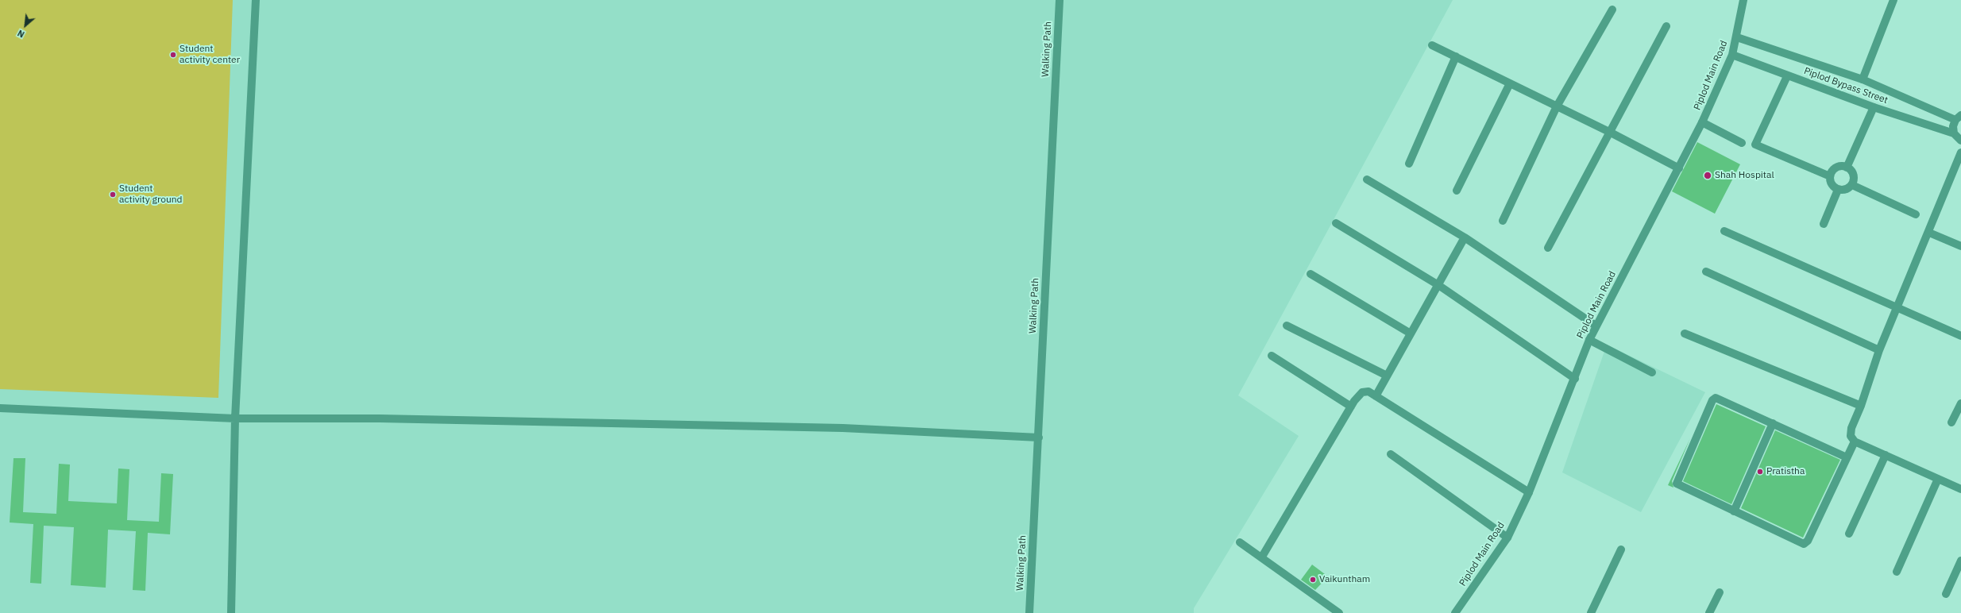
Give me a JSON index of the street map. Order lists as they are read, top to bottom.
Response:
{
  "streets": {
    "street": ["Walking Path", "Piplod Main Road", "Piplod Bypass Street"]
  },
  "crossings": [
    ["Piplod Main Road", "Piplod Bypass Street"]
  ],
  "places": [
    "Student activity center",
    "Shah Hospital",
    "Student activity ground",
    "Pratistha",
    "Vaikuntham"
  ],
  "north": "bottom left"
}
